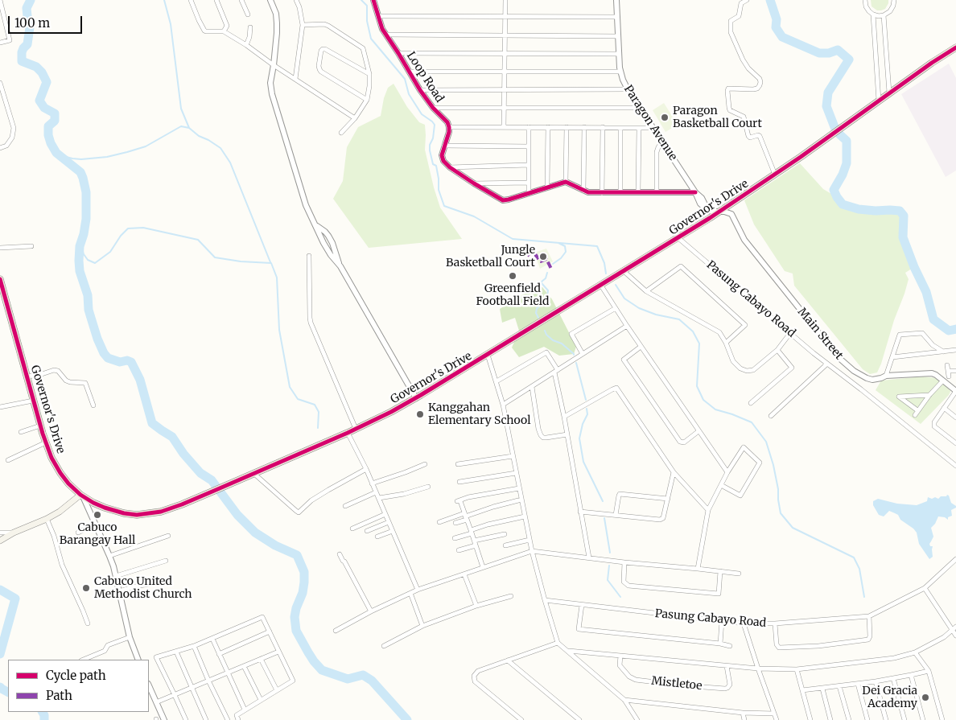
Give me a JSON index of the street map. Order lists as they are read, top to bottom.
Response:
{
  "streets": {
    "main road": ["Governor's Drive"],
    "street": [
      "Loop Road",
      "Paragon Avenue",
      "Pasung Cabayo Road",
      "Main Street",
      "Mistletoe"
    ]
  },
  "crossings": [
    ["Governor's Drive", "Pasung Cabayo Road"]
  ],
  "places": [
    "Paragon Basketball Court",
    "Jungle Basketball Court",
    "Greenfield Football Field",
    "Kanggahan Elementary School",
    "Cabuco Barangay Hall",
    "Cabuco United Methodist Church",
    "Dei Gracia Academy"
  ],
  "legend": ["Cycle path", "Path"],
  "scale_bar": "100 m"
}
